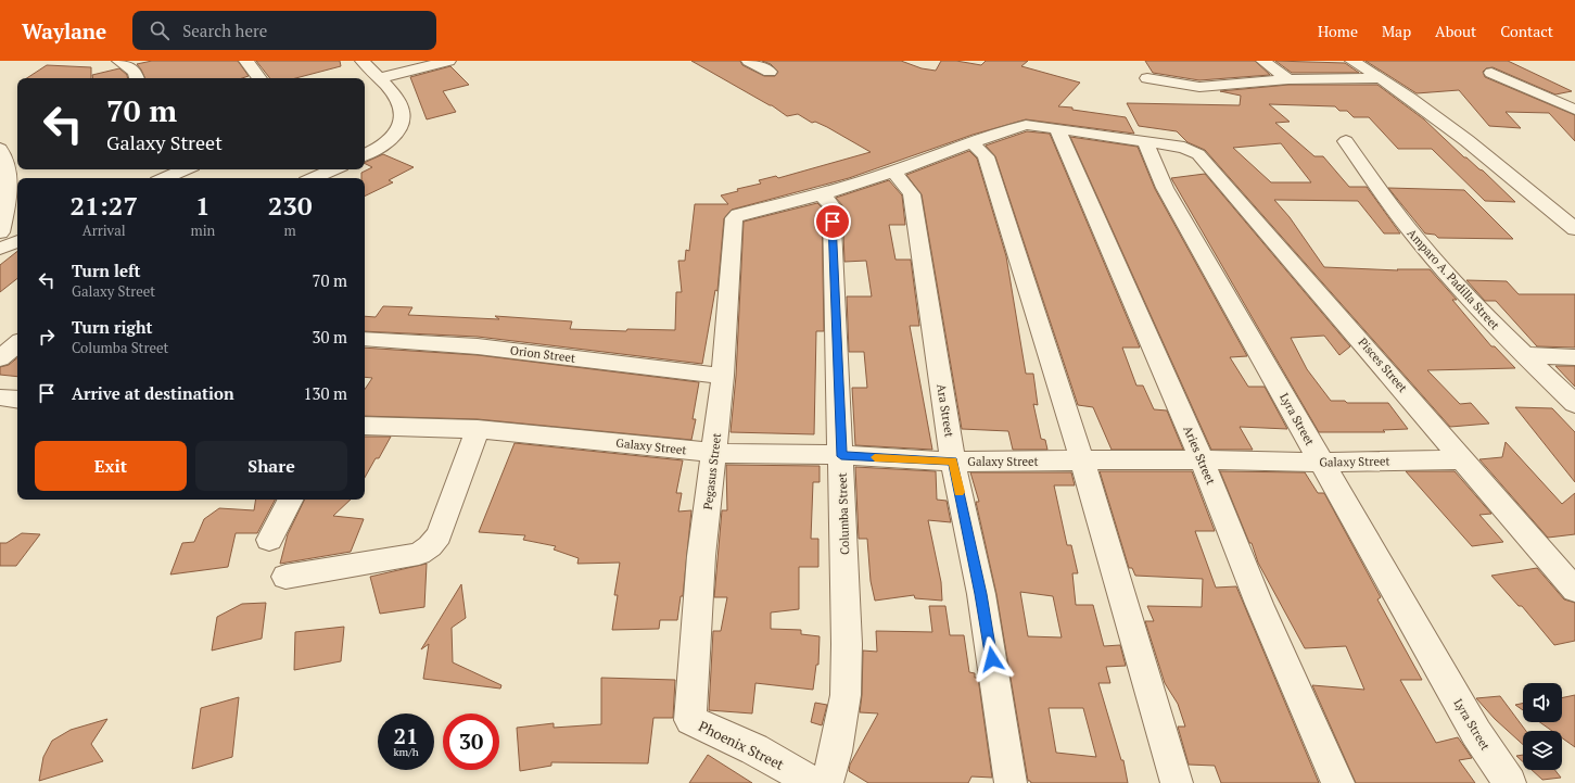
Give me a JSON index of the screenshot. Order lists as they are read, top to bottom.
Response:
{
  "streets": {
    "street": [
      "Amparo A. Padilla Street",
      "Orion Street",
      "Pisces Street",
      "Ara Street",
      "Lyra Street",
      "Galaxy Street",
      "Aries Street",
      "Pegasus Street",
      "Columba Street",
      "Phoenix Street"
    ]
  },
  "crossings": [
    ["Orion Street", "Pegasus Street"],
    ["Pisces Street", "Lyra Street"],
    ["Pisces Street", "Galaxy Street"],
    ["Ara Street", "Galaxy Street"],
    ["Lyra Street", "Galaxy Street"],
    ["Galaxy Street", "Aries Street"],
    ["Galaxy Street", "Pegasus Street"],
    ["Galaxy Street", "Columba Street"],
    ["Pegasus Street", "Columba Street"],
    ["Pegasus Street", "Phoenix Street"]
  ],
  "page": {
    "header": "Waylane",
    "search": "Search here",
    "nav": [
      "Home",
      "Map",
      "About",
      "Contact"
    ],
    "turn": ["70 m", "Galaxy Street"],
    "eta": [
      "21:27",
      "Arrival",
      "1",
      "min",
      "230",
      "m"
    ],
    "list": [
      {
        "name": "Turn left",
        "note": "Galaxy Street",
        "value": "70 m"
      },
      {
        "name": "Turn right",
        "note": "Columba Street",
        "value": "30 m"
      },
      {
        "name": "Arrive at destination",
        "value": "130 m"
      }
    ],
    "buttons": ["Exit", "Share"],
    "speed": "21 km/h",
    "limit": "30"
  }
}
